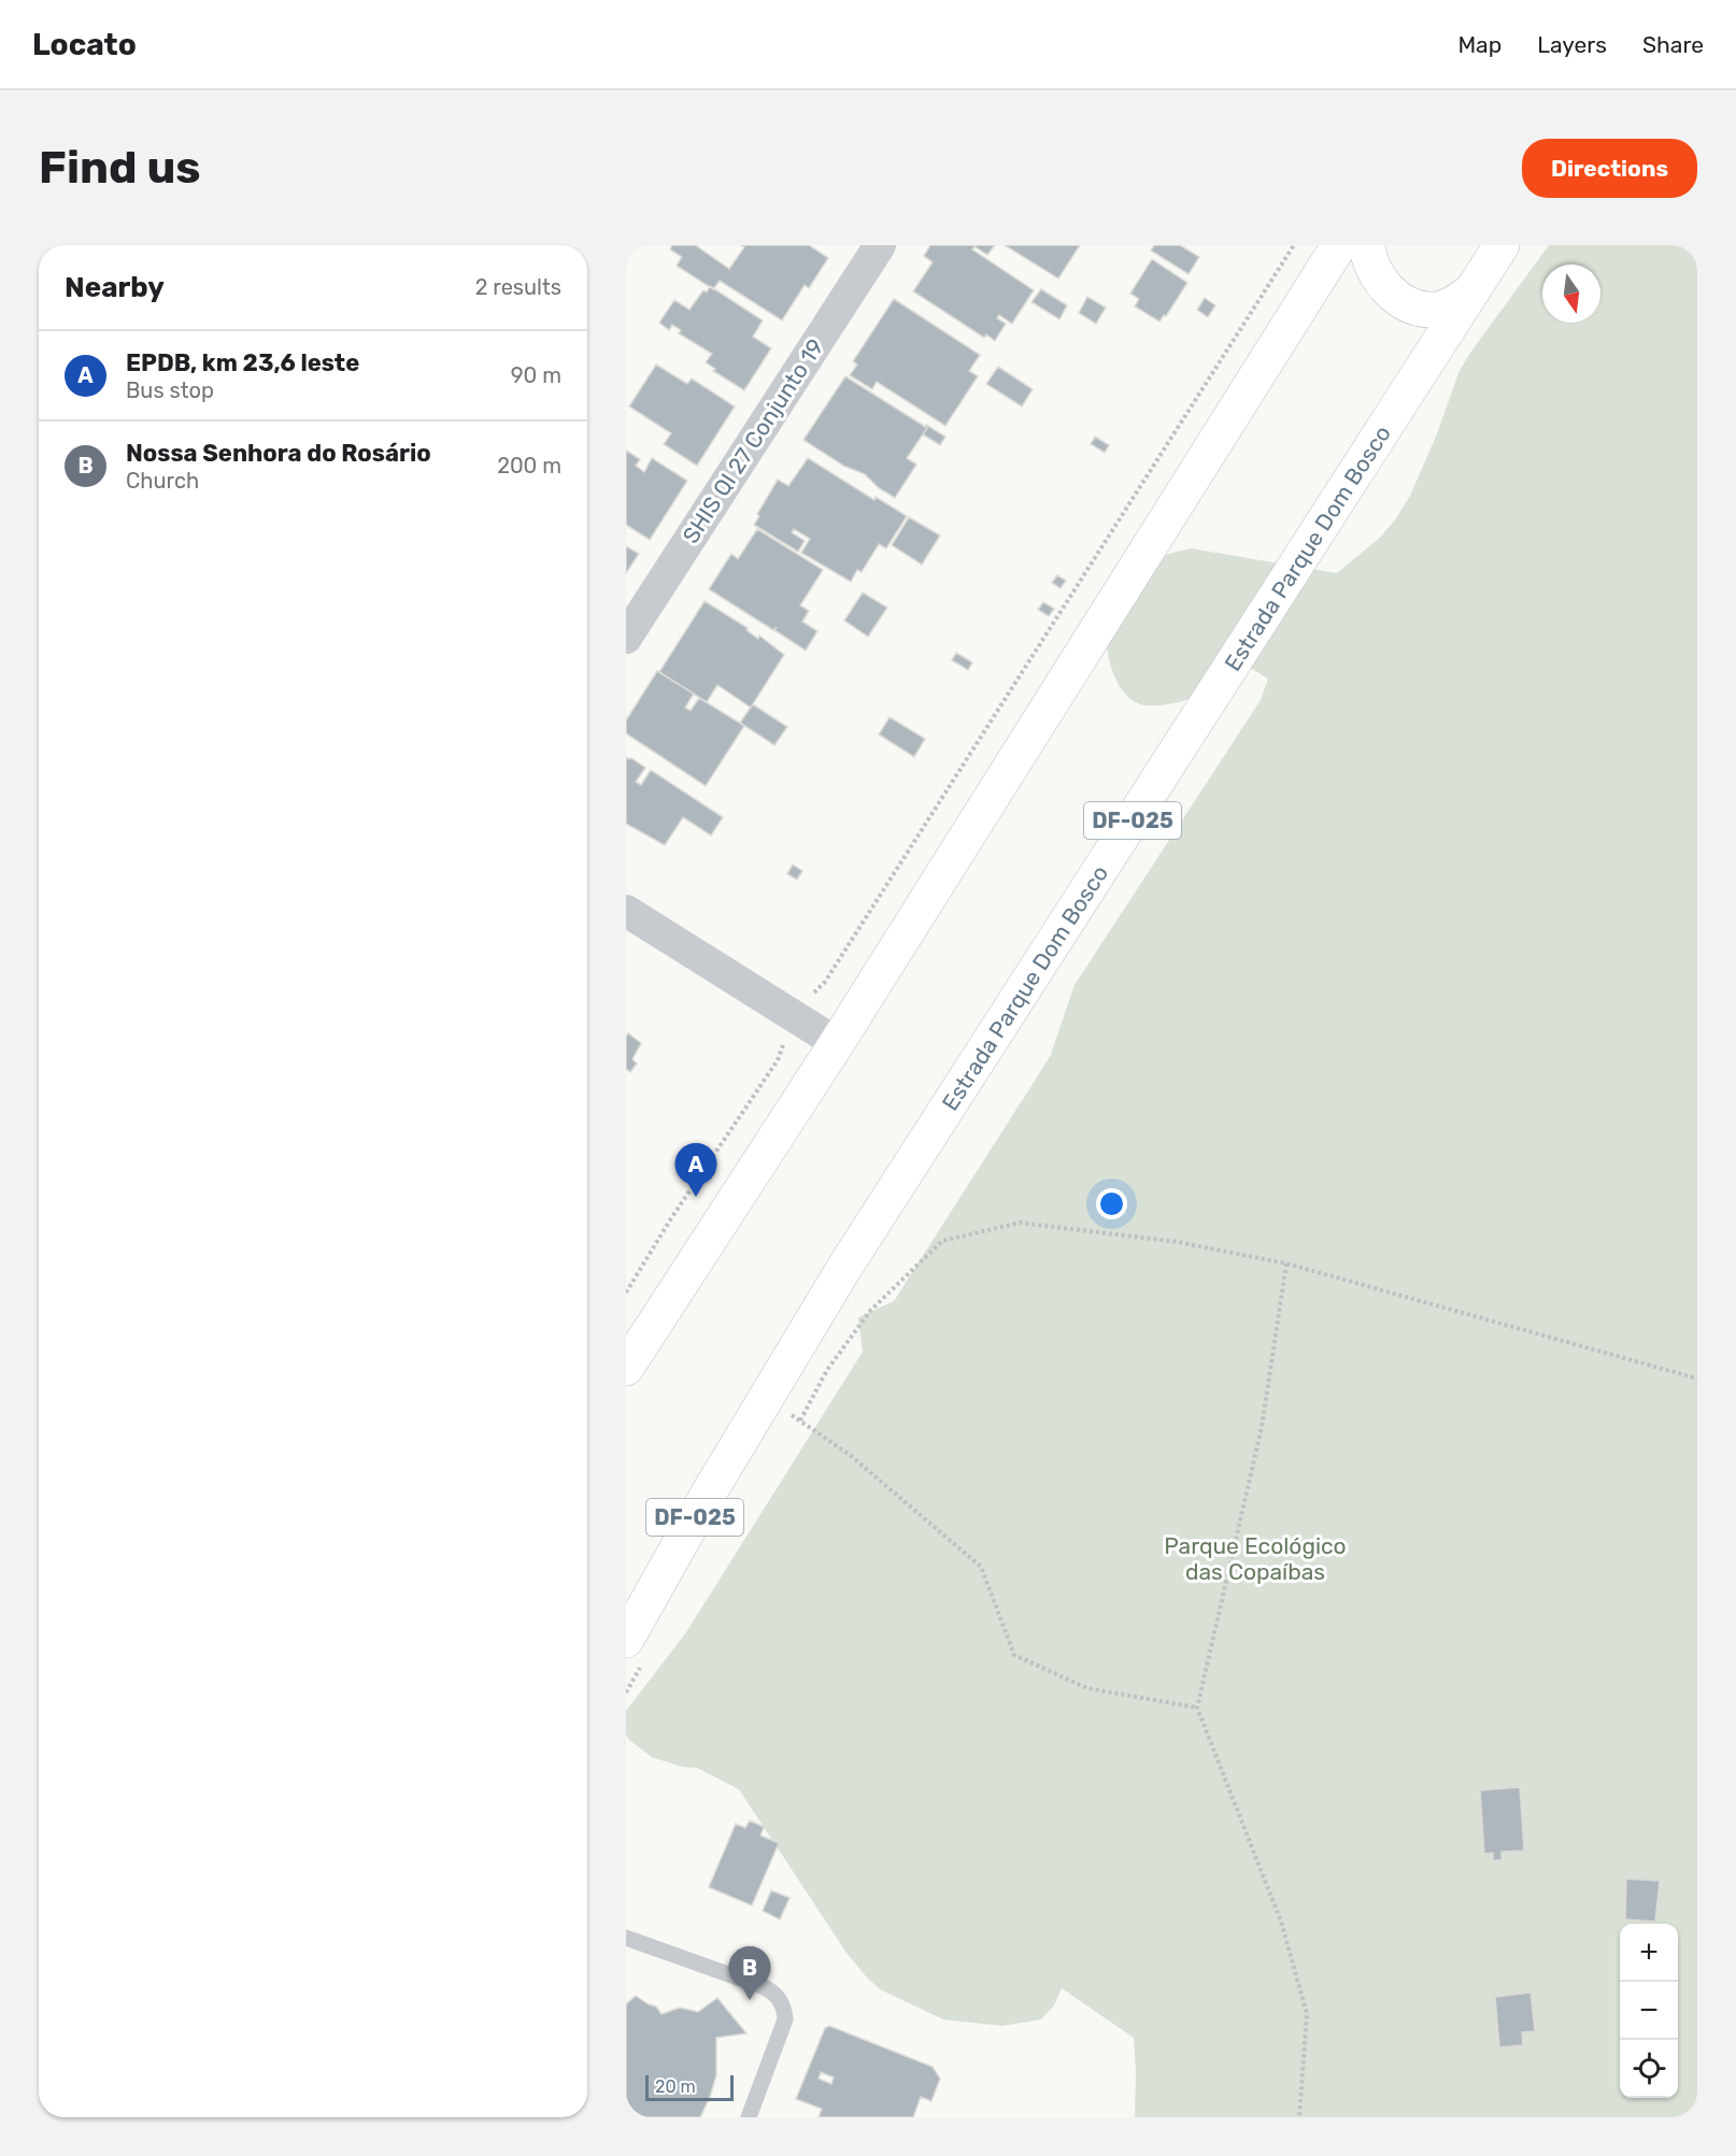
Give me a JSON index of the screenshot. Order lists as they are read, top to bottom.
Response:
{
  "streets": {
    "main road": ["Estrada Parque Dom Bosco", "DF-025"],
    "street": ["SHIS QI 27 Conjunto 19"]
  },
  "parks": ["Parque Ecológico das Copaíbas"],
  "scale_bar": "20 m",
  "north": "bottom",
  "page": {
    "header": "Locato",
    "nav": ["Map", "Layers", "Share"],
    "buttons": "Directions",
    "title": "Find us",
    "heading": ["Nearby", "2 results"],
    "list": [
      {
        "mark": "A",
        "name": "EPDB, km 23,6 leste",
        "note": "Bus stop",
        "value": "90 m"
      },
      {
        "mark": "B",
        "name": "Nossa Senhora do Rosário",
        "note": "Church",
        "value": "200 m"
      }
    ],
    "pins": ["A", "B"],
    "map_buttons": ["+", "−"],
    "scale": "20 m"
  }
}
